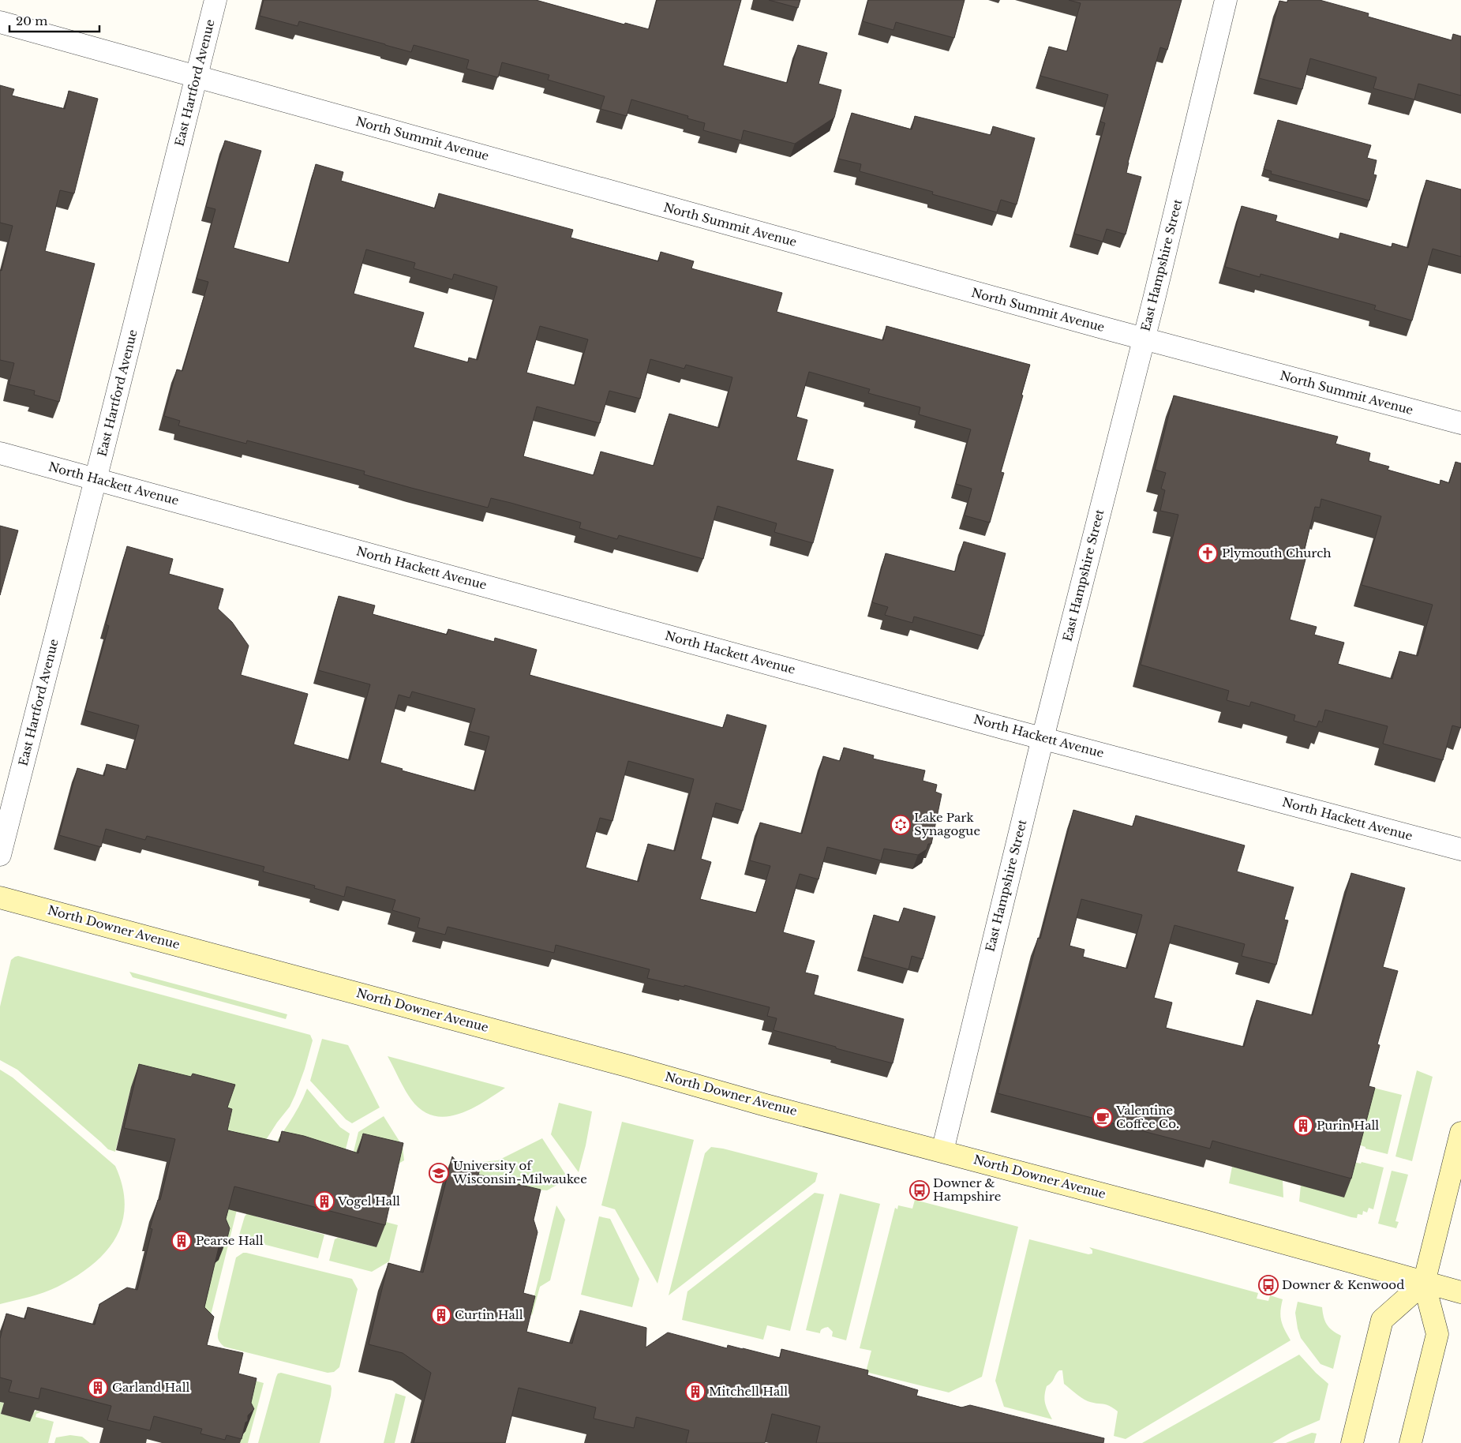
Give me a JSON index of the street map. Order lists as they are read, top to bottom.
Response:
{
  "streets": {
    "street": [
      "East Hartford Avenue",
      "North Summit Avenue",
      "East Hampshire Street",
      "North Hackett Avenue",
      "North Downer Avenue"
    ]
  },
  "crossings": [
    ["East Hartford Avenue", "North Summit Avenue"],
    ["East Hartford Avenue", "North Hackett Avenue"],
    ["North Summit Avenue", "East Hampshire Street"],
    ["East Hampshire Street", "North Hackett Avenue"],
    ["East Hampshire Street", "North Downer Avenue"]
  ],
  "places": {
    "church": ["Plymouth Church"],
    "synagogue": ["Lake Park Synagogue"],
    "cafe": ["Valentine Coffee Co."],
    "building": [
      "Purin Hall",
      "Vogel Hall",
      "Pearse Hall",
      "Curtin Hall",
      "Garland Hall",
      "Mitchell Hall"
    ],
    "school or university": ["University of Wisconsin-Milwaukee"],
    "bus stop": ["Downer & Hampshire", "Downer & Kenwood"]
  },
  "scale_bar": "20 m"
}
